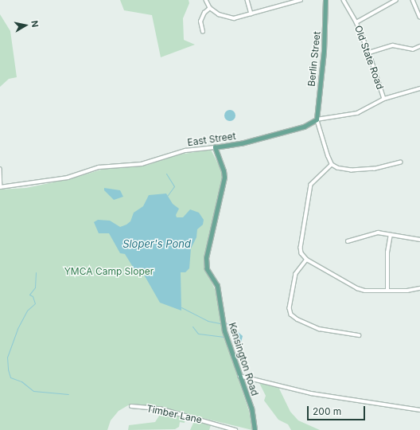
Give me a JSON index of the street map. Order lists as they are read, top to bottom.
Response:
{
  "streets": {
    "main road": ["Berlin Street", "East Street", "Kensington Road"],
    "street": ["Old State Road", "Timber Lane"]
  },
  "crossings": [
    ["Old State Road", "East Street"],
    ["Berlin Street", "East Street"],
    ["East Street", "Kensington Road"]
  ],
  "water": ["Sloper's Pond"],
  "parks": ["YMCA Camp Sloper"],
  "scale_bar": "200 m",
  "north": "right"
}
